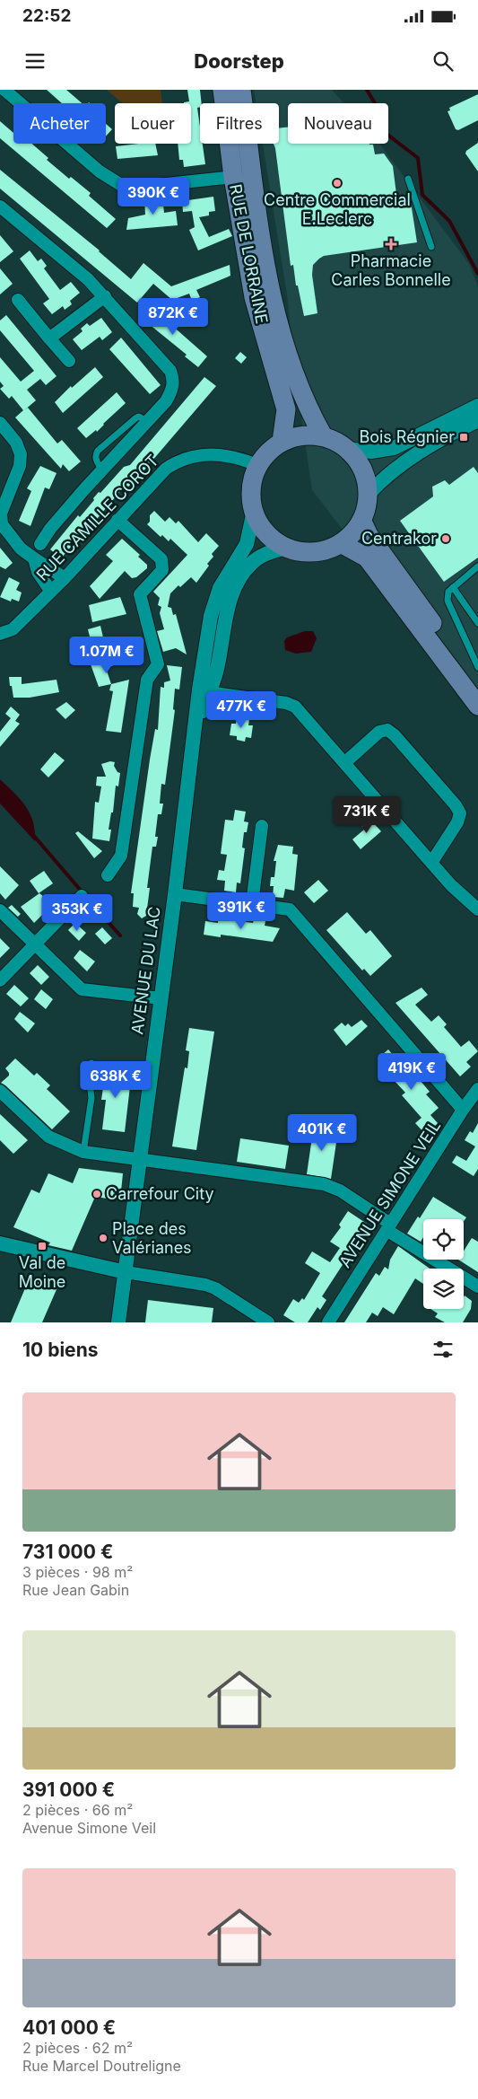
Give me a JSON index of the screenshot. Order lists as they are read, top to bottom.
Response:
{
  "streets": {
    "main road": ["RUE DE LORRAINE"],
    "street": ["RUE CAMILLE COROT", "AVENUE DU LAC", "AVENUE SIMONE VEIL"]
  },
  "crossings": [
    ["RUE DE LORRAINE", "RUE CAMILLE COROT"],
    ["RUE DE LORRAINE", "AVENUE DU LAC"],
    ["RUE CAMILLE COROT", "AVENUE DU LAC"]
  ],
  "places": {
    "other": [
      "Centre Commercial E.Leclerc",
      "Centrakor",
      "Carrefour City",
      "Place des Valérianes"
    ],
    "health": ["Pharmacie Carles Bonnelle"],
    "transit": ["Bois Régnier", "Val de Moine"]
  },
  "page": {
    "status": "22:52",
    "header": "Doorstep",
    "chip": [
      "Acheter",
      "Louer",
      "Filtres",
      "Nouveau"
    ],
    "price": [
      "390K €",
      "872K €",
      "1.07M €",
      "477K €",
      "731K €",
      "391K €",
      "353K €",
      "419K €",
      "638K €",
      "401K €"
    ],
    "heading": "10 biens",
    "list": [
      {
        "name": "731 000 €",
        "note": "3 pièces · 98 m² · Rue Jean Gabin"
      },
      {
        "name": "391 000 €",
        "note": "2 pièces · 66 m² · Avenue Simone Veil"
      },
      {
        "name": "401 000 €",
        "note": "2 pièces · 62 m² · Rue Marcel Doutreligne"
      }
    ]
  }
}
